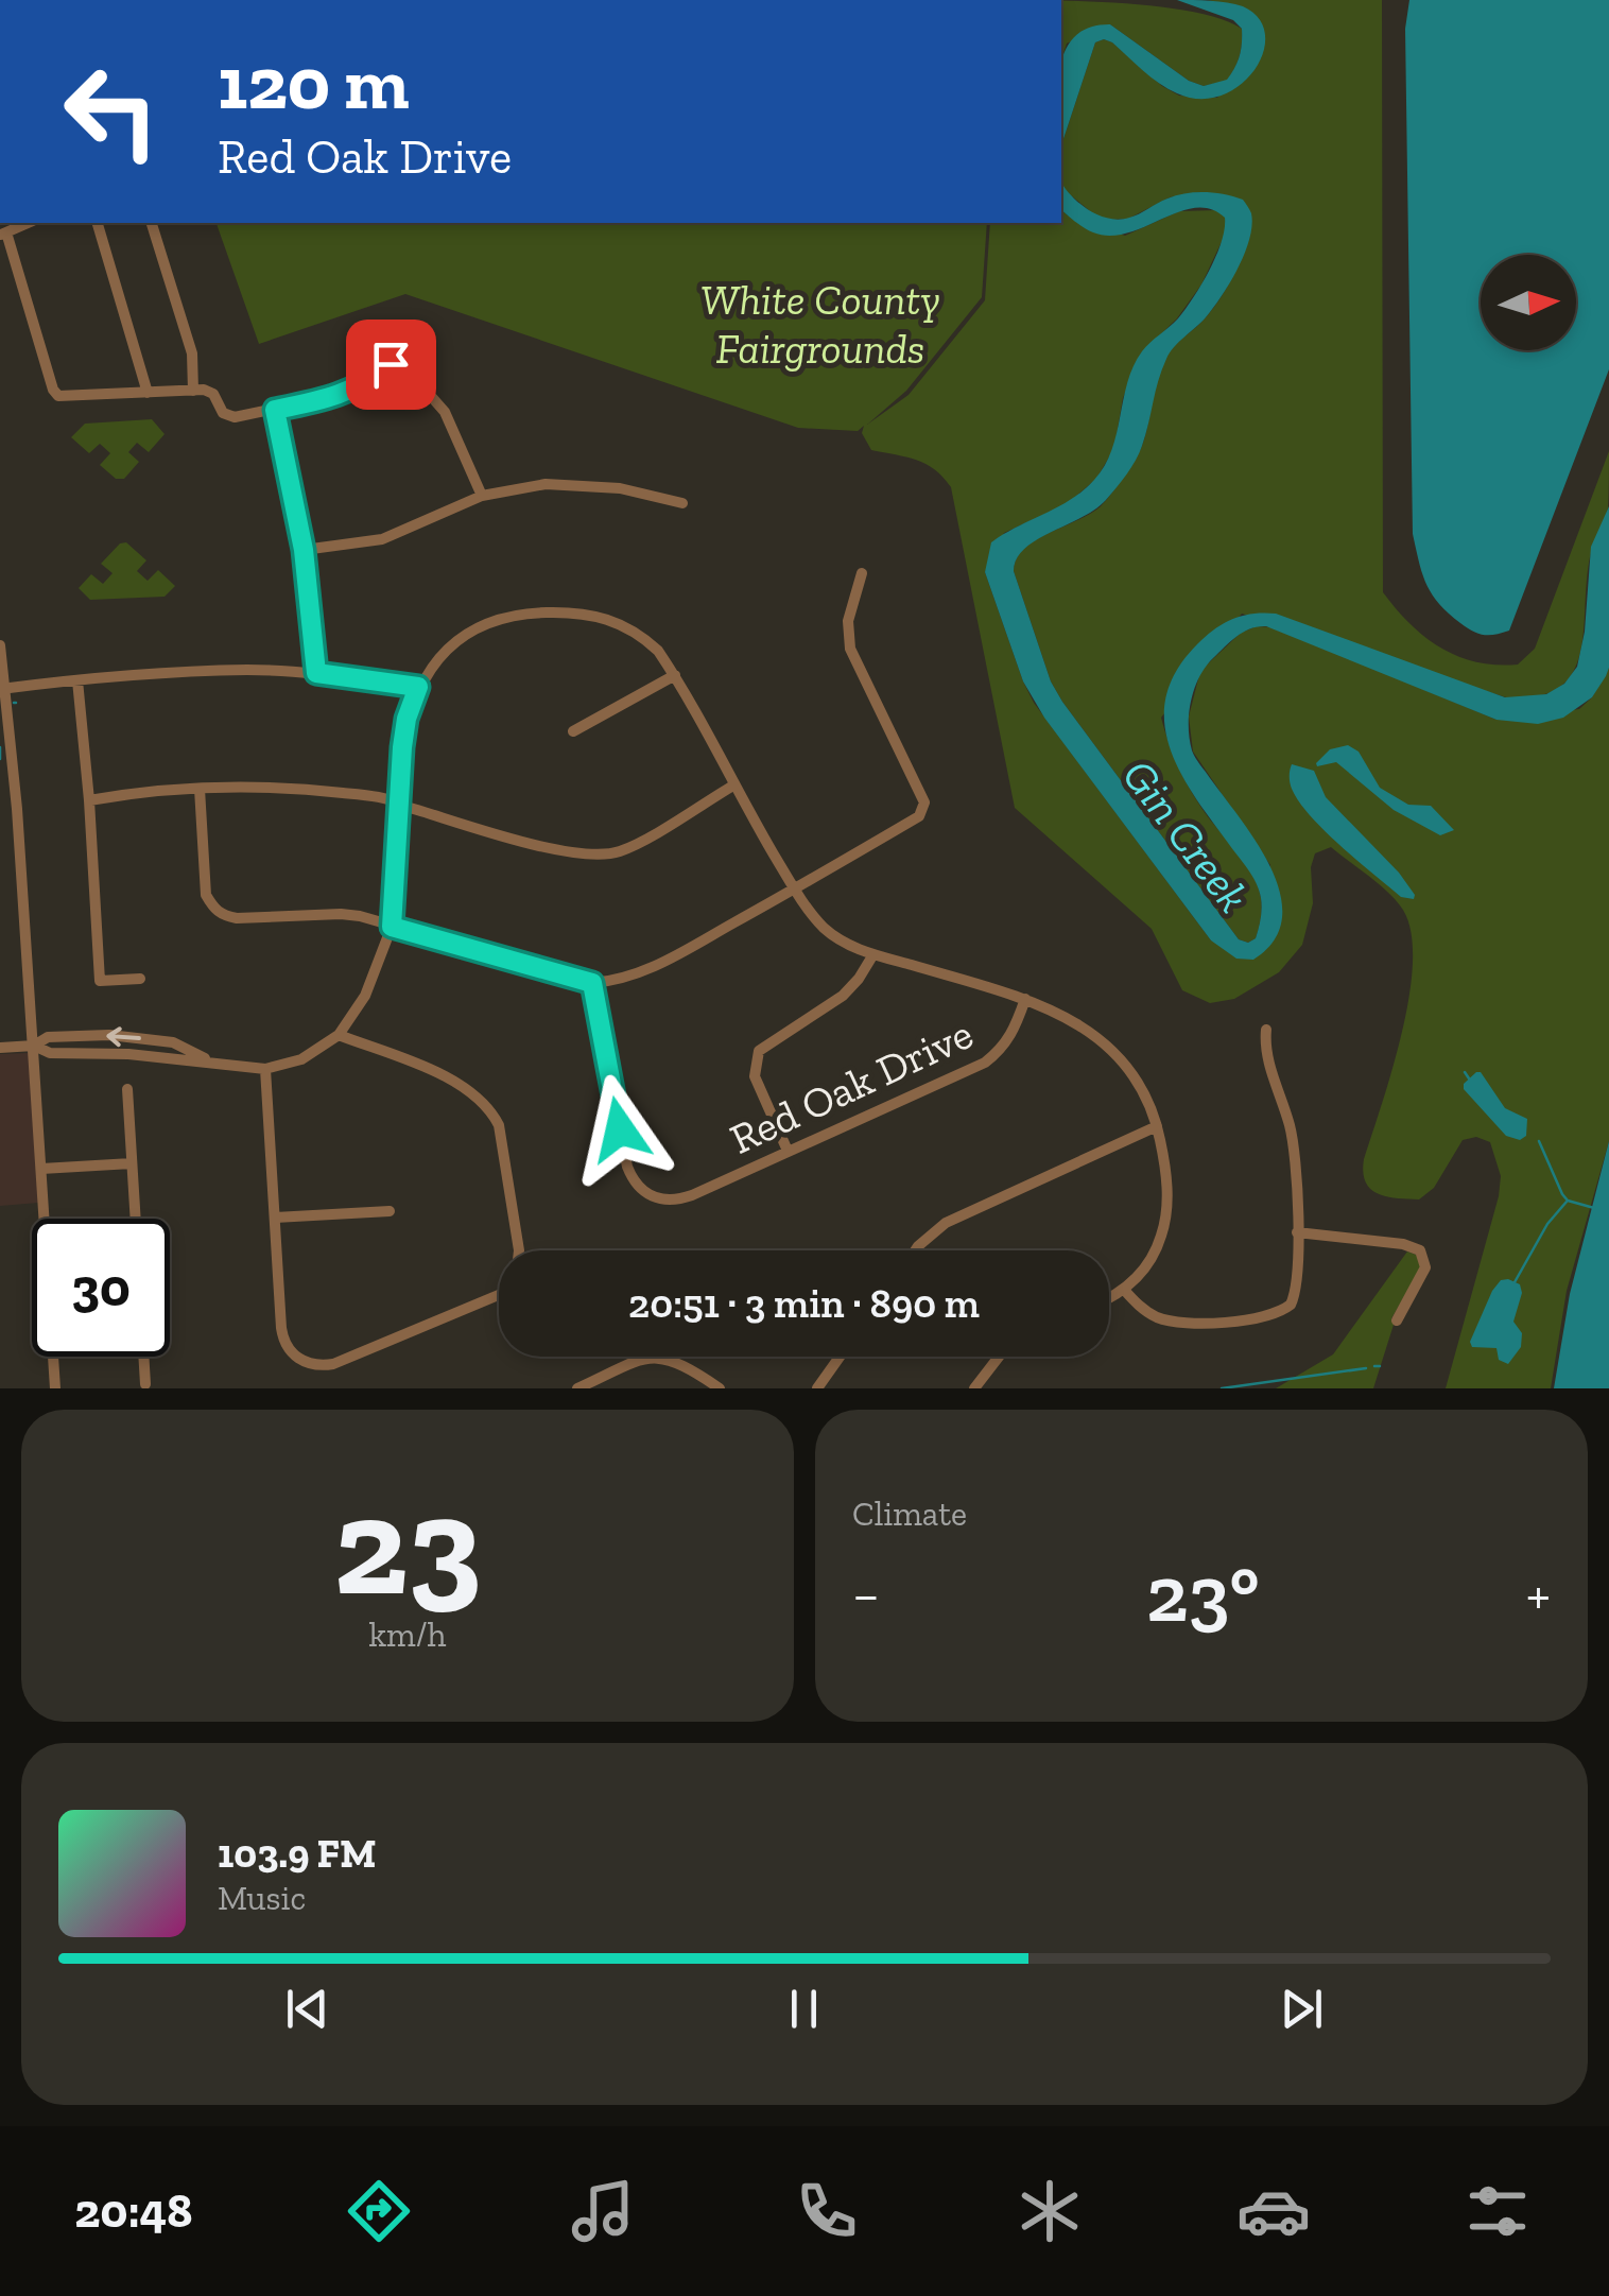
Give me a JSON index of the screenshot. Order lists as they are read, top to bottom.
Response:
{
  "streets": {
    "street": ["Red Oak Drive"]
  },
  "water": ["Gin Creek"],
  "parks": ["White County Fairgrounds"],
  "north": "right",
  "page": {
    "turn": ["120 m", "Red Oak Drive"],
    "limit": "30",
    "trip": "20:51 · 3 min · 890 m",
    "tile": [
      ["23", "km/h"],
      "Climate"
    ],
    "heat": ["−", "23°", "+"],
    "song": ["103.9 FM", "Music"],
    "tabs": "20:48"
  }
}
